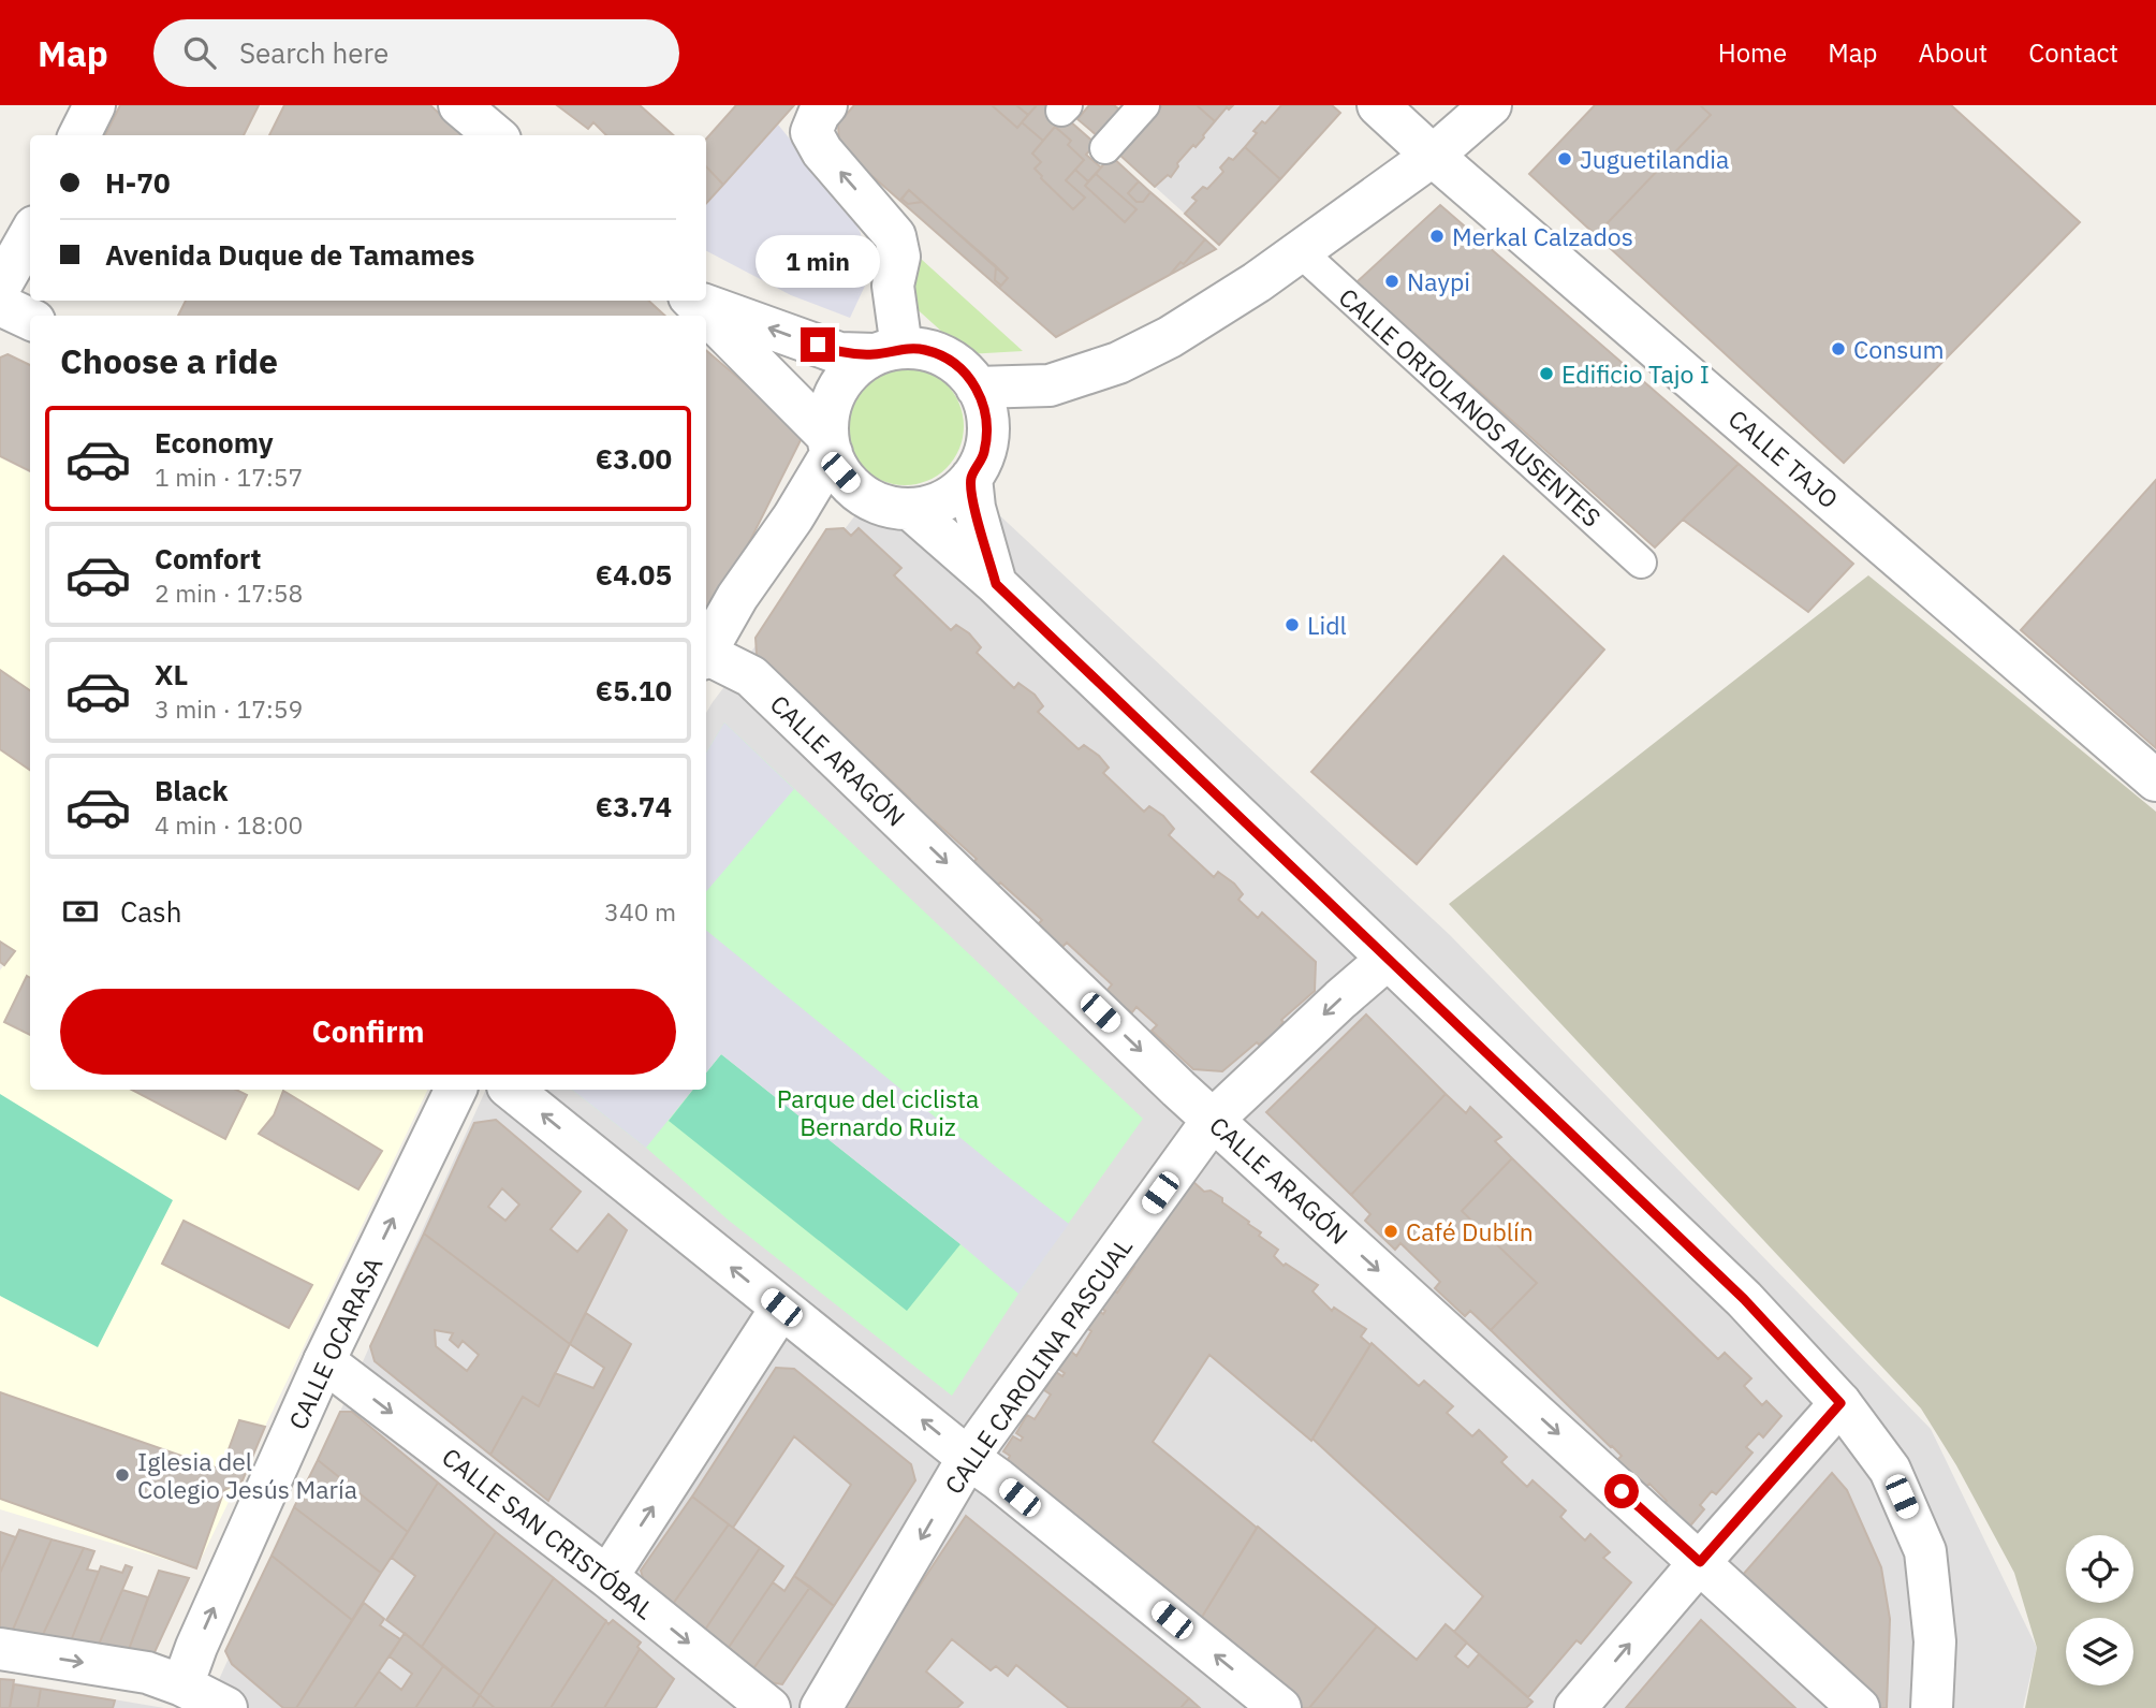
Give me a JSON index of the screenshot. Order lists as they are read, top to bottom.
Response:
{
  "streets": {
    "street": [
      "CALLE ORIOLANOS AUSENTES",
      "CALLE TAJO",
      "CALLE ARAGÓN",
      "CALLE OCARASA",
      "CALLE CAROLINA PASCUAL",
      "CALLE SAN CRISTÓBAL"
    ]
  },
  "crossings": [
    ["CALLE ARAGÓN", "CALLE CAROLINA PASCUAL"],
    ["CALLE OCARASA", "CALLE SAN CRISTÓBAL"]
  ],
  "one_way": ["CALLE OCARASA"],
  "parks": ["Parque del ciclista Bernardo Ruiz"],
  "places": [
    "Juguetilandia",
    "Merkal Calzados",
    "Naypi",
    "Consum",
    "Edificio Tajo I",
    "Lidl",
    "Café Dublín",
    "Iglesia del Colegio Jesús María"
  ],
  "page": {
    "header": "Map",
    "search": "Search here",
    "nav": [
      "Home",
      "Map",
      "About",
      "Contact"
    ],
    "banner": ["H-70", "Avenida Duque de Tamames"],
    "bubble": "1 min",
    "heading": "Choose a ride",
    "list": [
      {
        "name": "Economy",
        "note": "1 min · 17:57",
        "value": "€3.00"
      },
      {
        "name": "Comfort",
        "note": "2 min · 17:58",
        "value": "€4.05"
      },
      {
        "name": "XL",
        "note": "3 min · 17:59",
        "value": "€5.10"
      },
      {
        "name": "Black",
        "note": "4 min · 18:00",
        "value": "€3.74"
      }
    ],
    "pay": ["Cash", "340 m"],
    "buttons": "Confirm"
  }
}
